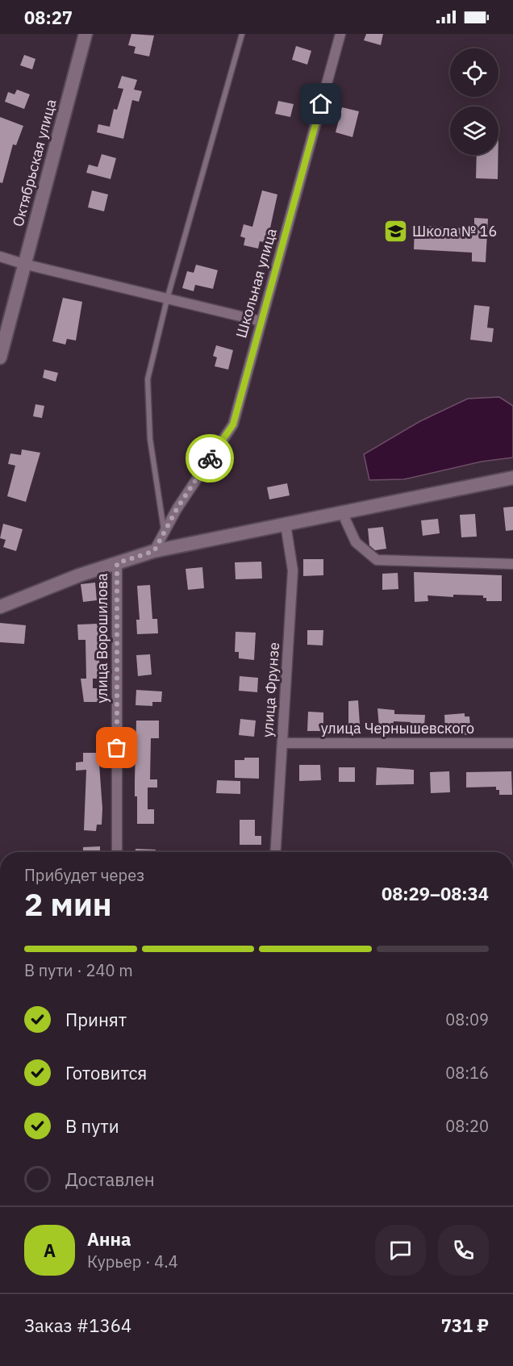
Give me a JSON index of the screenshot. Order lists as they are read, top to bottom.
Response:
{
  "streets": {
    "street": [
      "Октябрьская улица",
      "Школьная улица",
      "улица Ворошилова",
      "улица Фрунзе",
      "улица Чернышевского"
    ]
  },
  "crossings": [
    ["улица Фрунзе", "улица Чернышевского"]
  ],
  "places": {
    "school or university": ["Школа № 16"]
  },
  "page": {
    "status": "08:27",
    "heading": ["2 мин", "Прибудет через", "08:29–08:34"],
    "panel": [
      "Анна",
      "Курьер · 4.4",
      "Заказ #1364",
      "731 ₽"
    ],
    "bar": "В пути · 240 m",
    "list": [
      ["Принят", "08:09"],
      ["Готовится", "08:16"],
      ["В пути", "08:20"],
      "Доставлен"
    ],
    "round": "А"
  }
}
